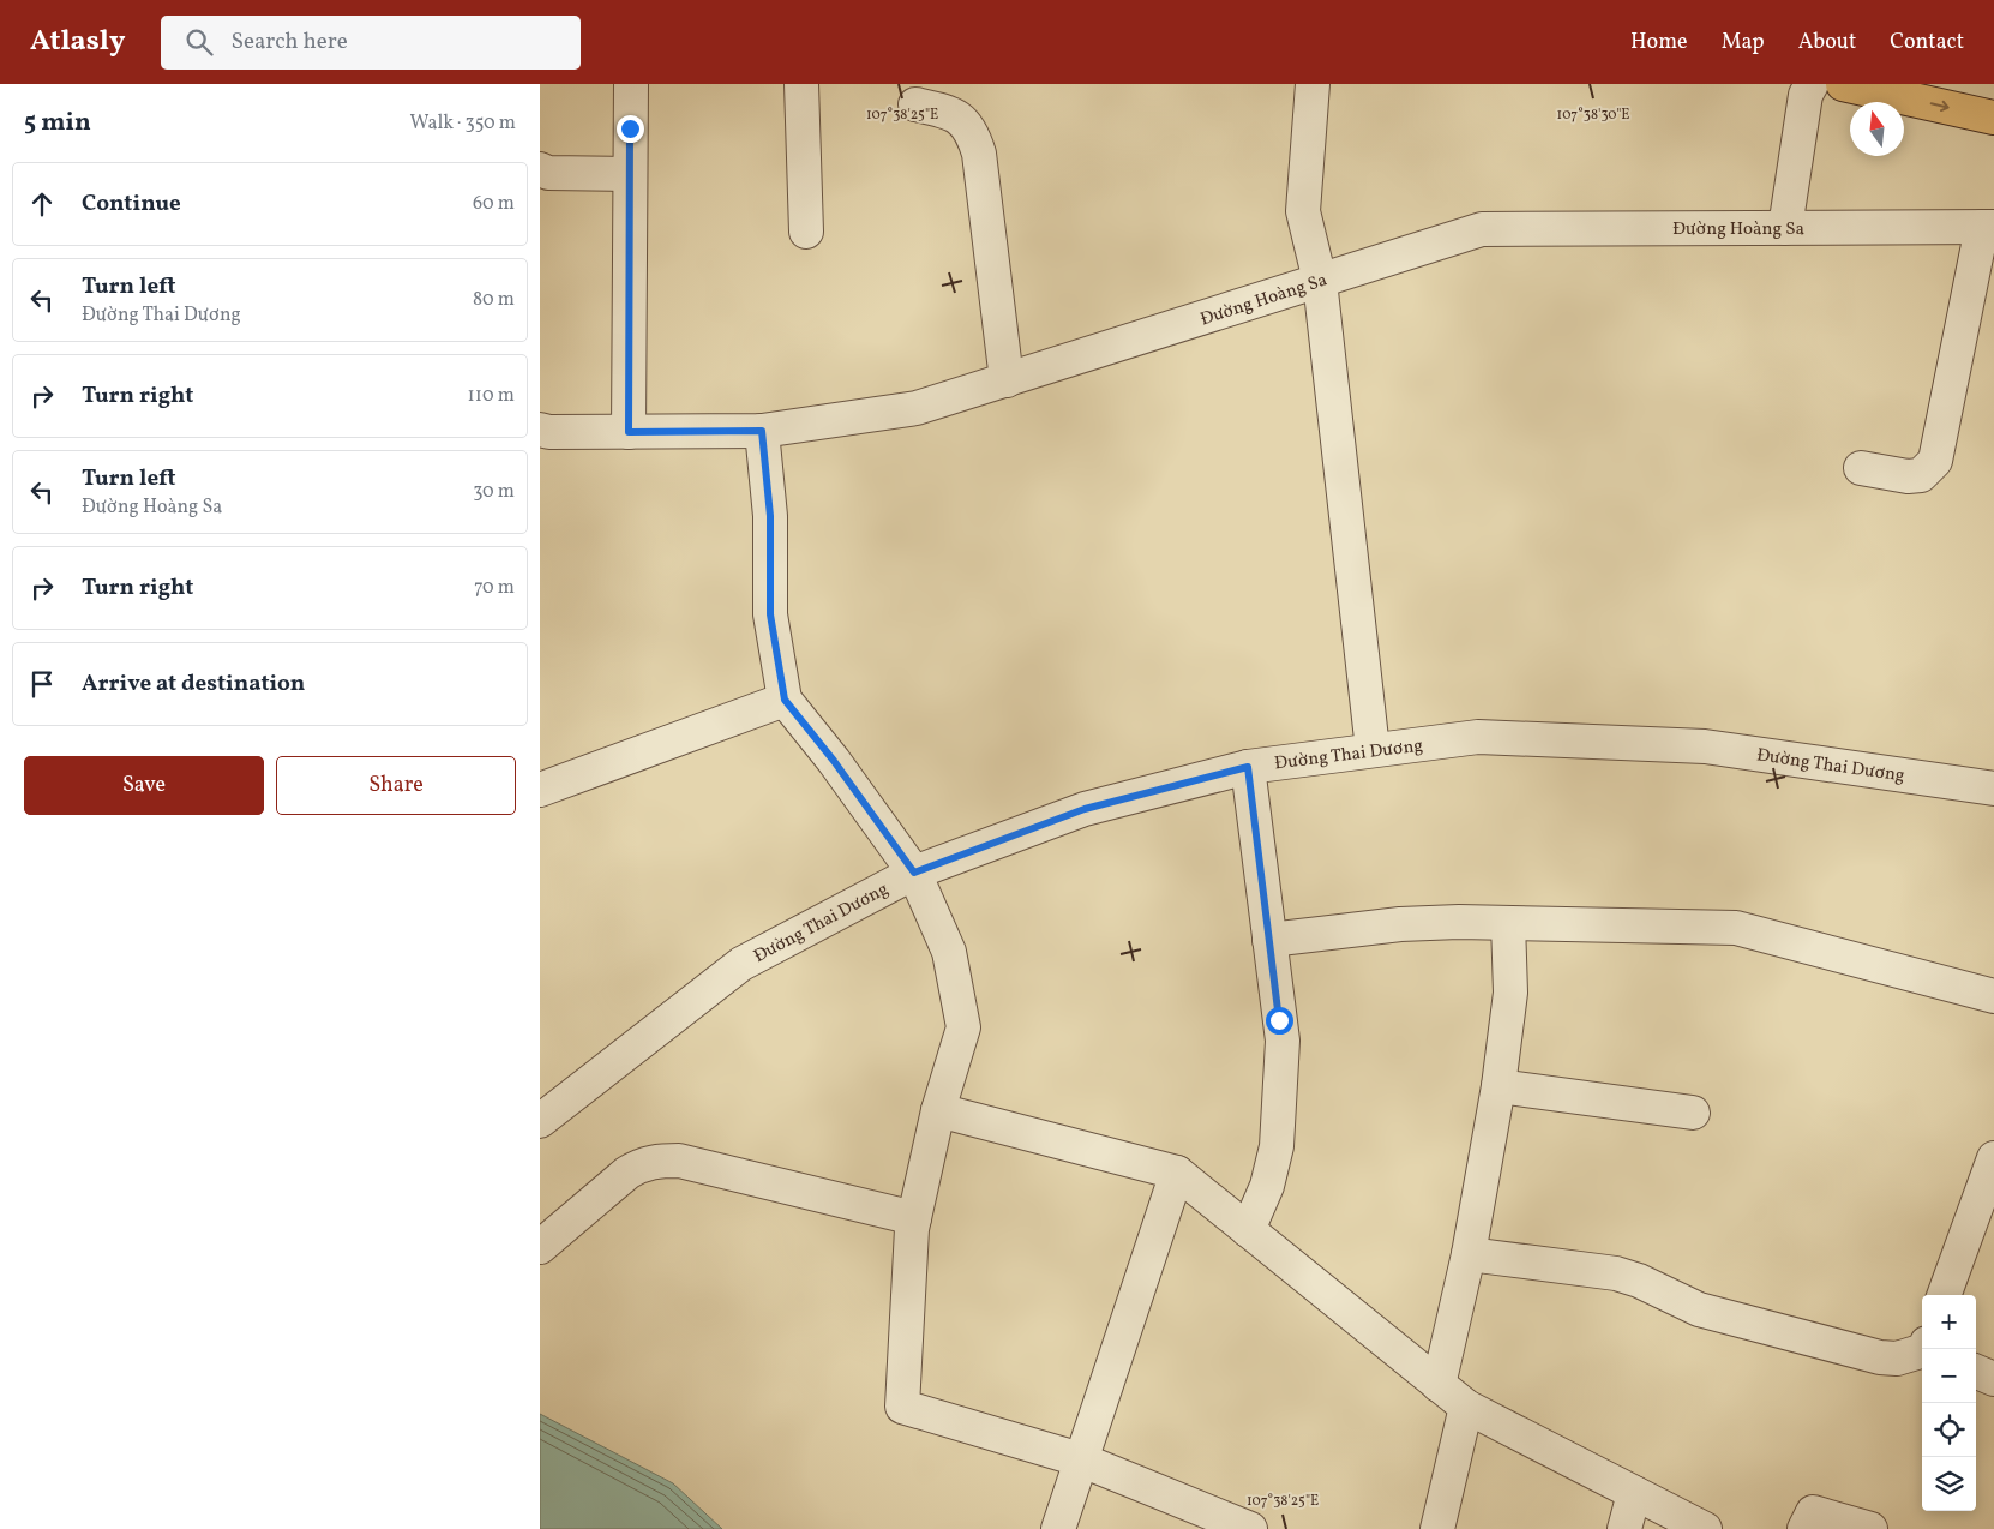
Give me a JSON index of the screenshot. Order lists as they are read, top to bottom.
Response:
{
  "streets": {
    "street": ["Đường Hoàng Sa", "Đường Thai Dương"]
  },
  "north": "top",
  "page": {
    "header": "Atlasly",
    "search": "Search here",
    "nav": [
      "Home",
      "Map",
      "About",
      "Contact"
    ],
    "heading": ["5 min", "Walk · 350 m"],
    "list": [
      ["Continue", "60 m"],
      ["Turn left", "Đường Thai Dương", "80 m"],
      ["Turn right", "110 m"],
      ["Turn left", "Đường Hoàng Sa", "30 m"],
      ["Turn right", "70 m"],
      "Arrive at destination"
    ],
    "buttons": ["Save", "Share"],
    "map_buttons": ["+", "−"]
  },
  "coordinates": ["107°38'25\"E", "107°38'30\"E"]
}
